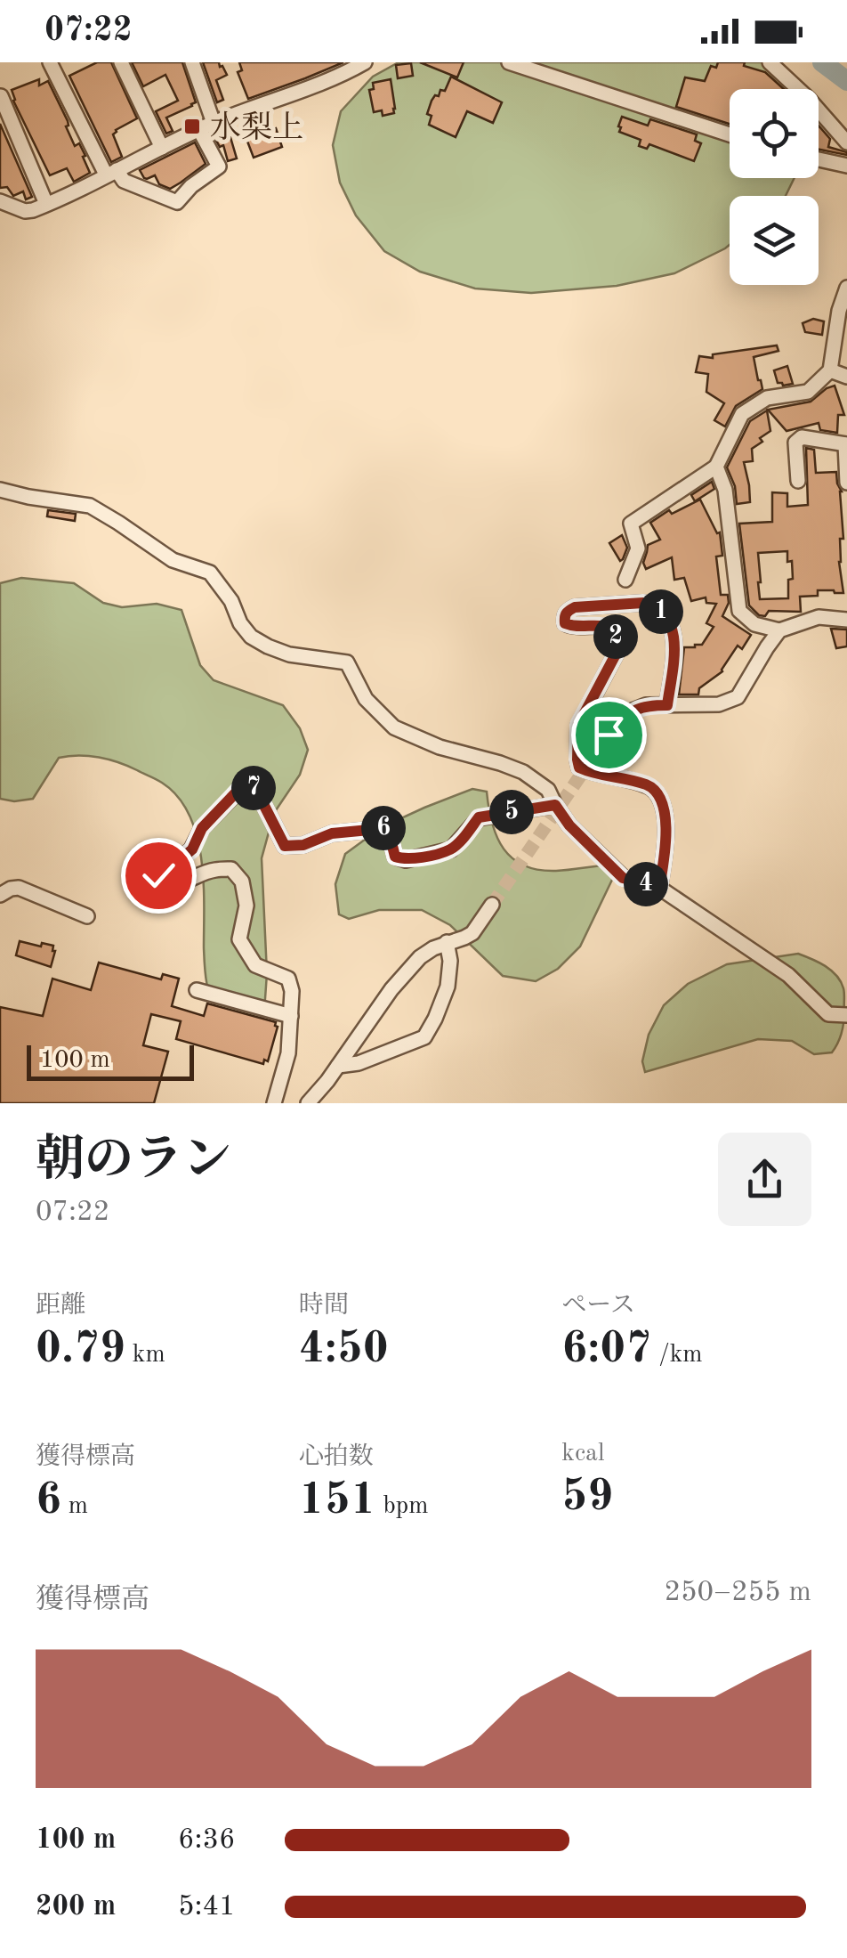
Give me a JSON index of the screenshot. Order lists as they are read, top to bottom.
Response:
{
  "places": {
    "transit": ["水梨上"]
  },
  "scale_bar": "100 m",
  "page": {
    "status": "07:22",
    "pins": [
      "1",
      "2",
      "7",
      "5",
      "6",
      "4"
    ],
    "scale": "100 m",
    "heading": ["朝のラン", "07:22"],
    "stats": [
      ["距離", "0.79 km"],
      ["時間", "4:50"],
      ["ペース", "6:07 /km"],
      ["獲得標高", "6 m"],
      ["心拍数", "151 bpm"],
      ["kcal", "59"]
    ],
    "chart": ["獲得標高", "250–255 m"],
    "list": [
      {
        "name": "100 m",
        "note": "6:36"
      },
      {
        "name": "200 m",
        "note": "5:41"
      }
    ]
  }
}
